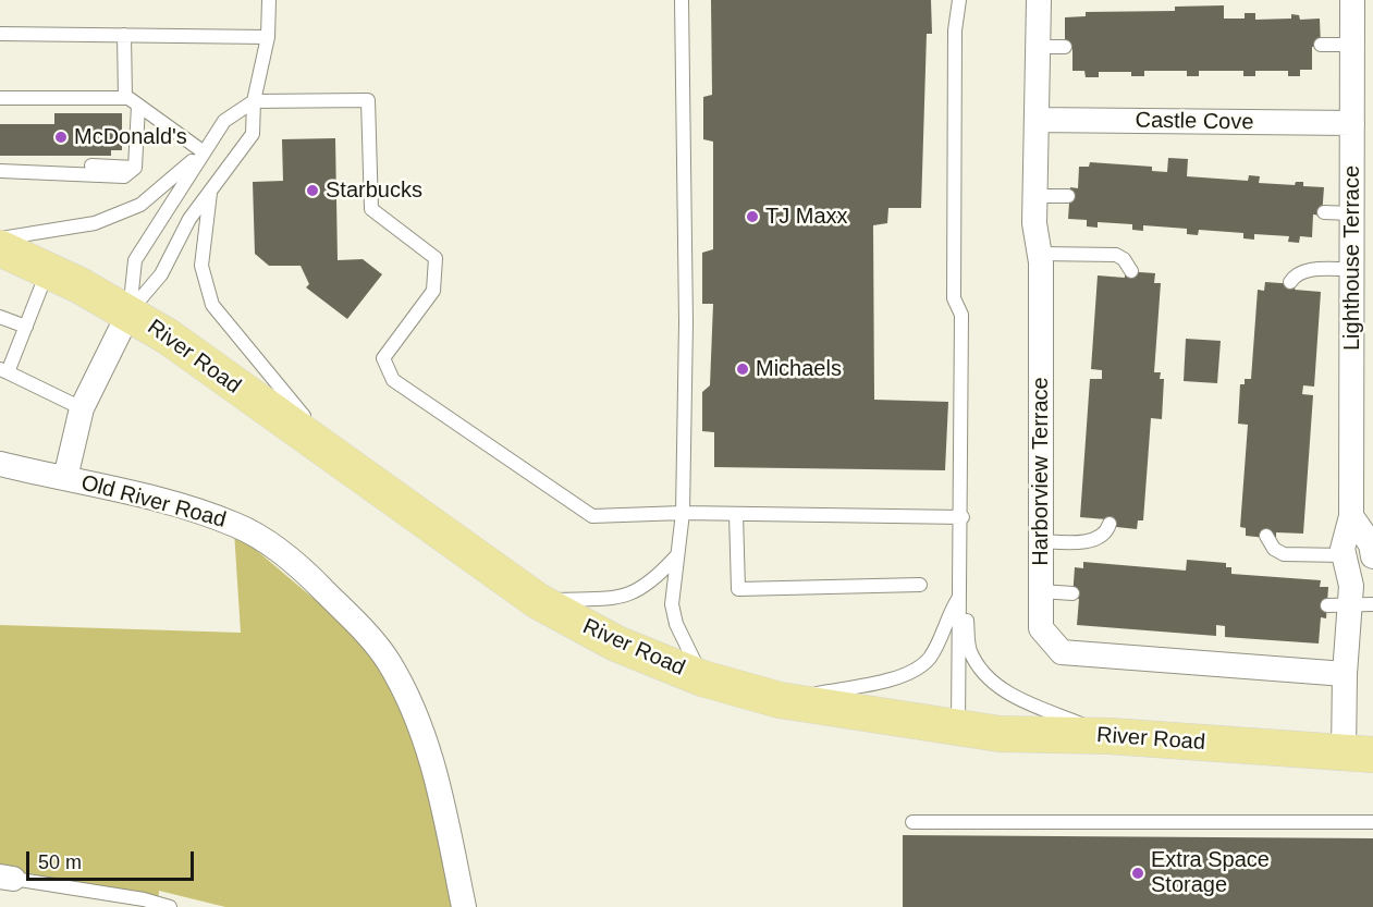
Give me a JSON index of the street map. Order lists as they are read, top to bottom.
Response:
{
  "streets": {
    "main road": ["River Road"],
    "street": [
      "Castle Cove",
      "Lighthouse Terrace",
      "Harborview Terrace",
      "Old River Road"
    ]
  },
  "crossings": [
    ["Castle Cove", "Lighthouse Terrace"],
    ["Castle Cove", "Harborview Terrace"],
    ["Lighthouse Terrace", "River Road"],
    ["Lighthouse Terrace", "Harborview Terrace"]
  ],
  "places": [
    "McDonald's",
    "Starbucks",
    "TJ Maxx",
    "Michaels",
    "Extra Space Storage"
  ],
  "scale_bar": "50 m"
}
